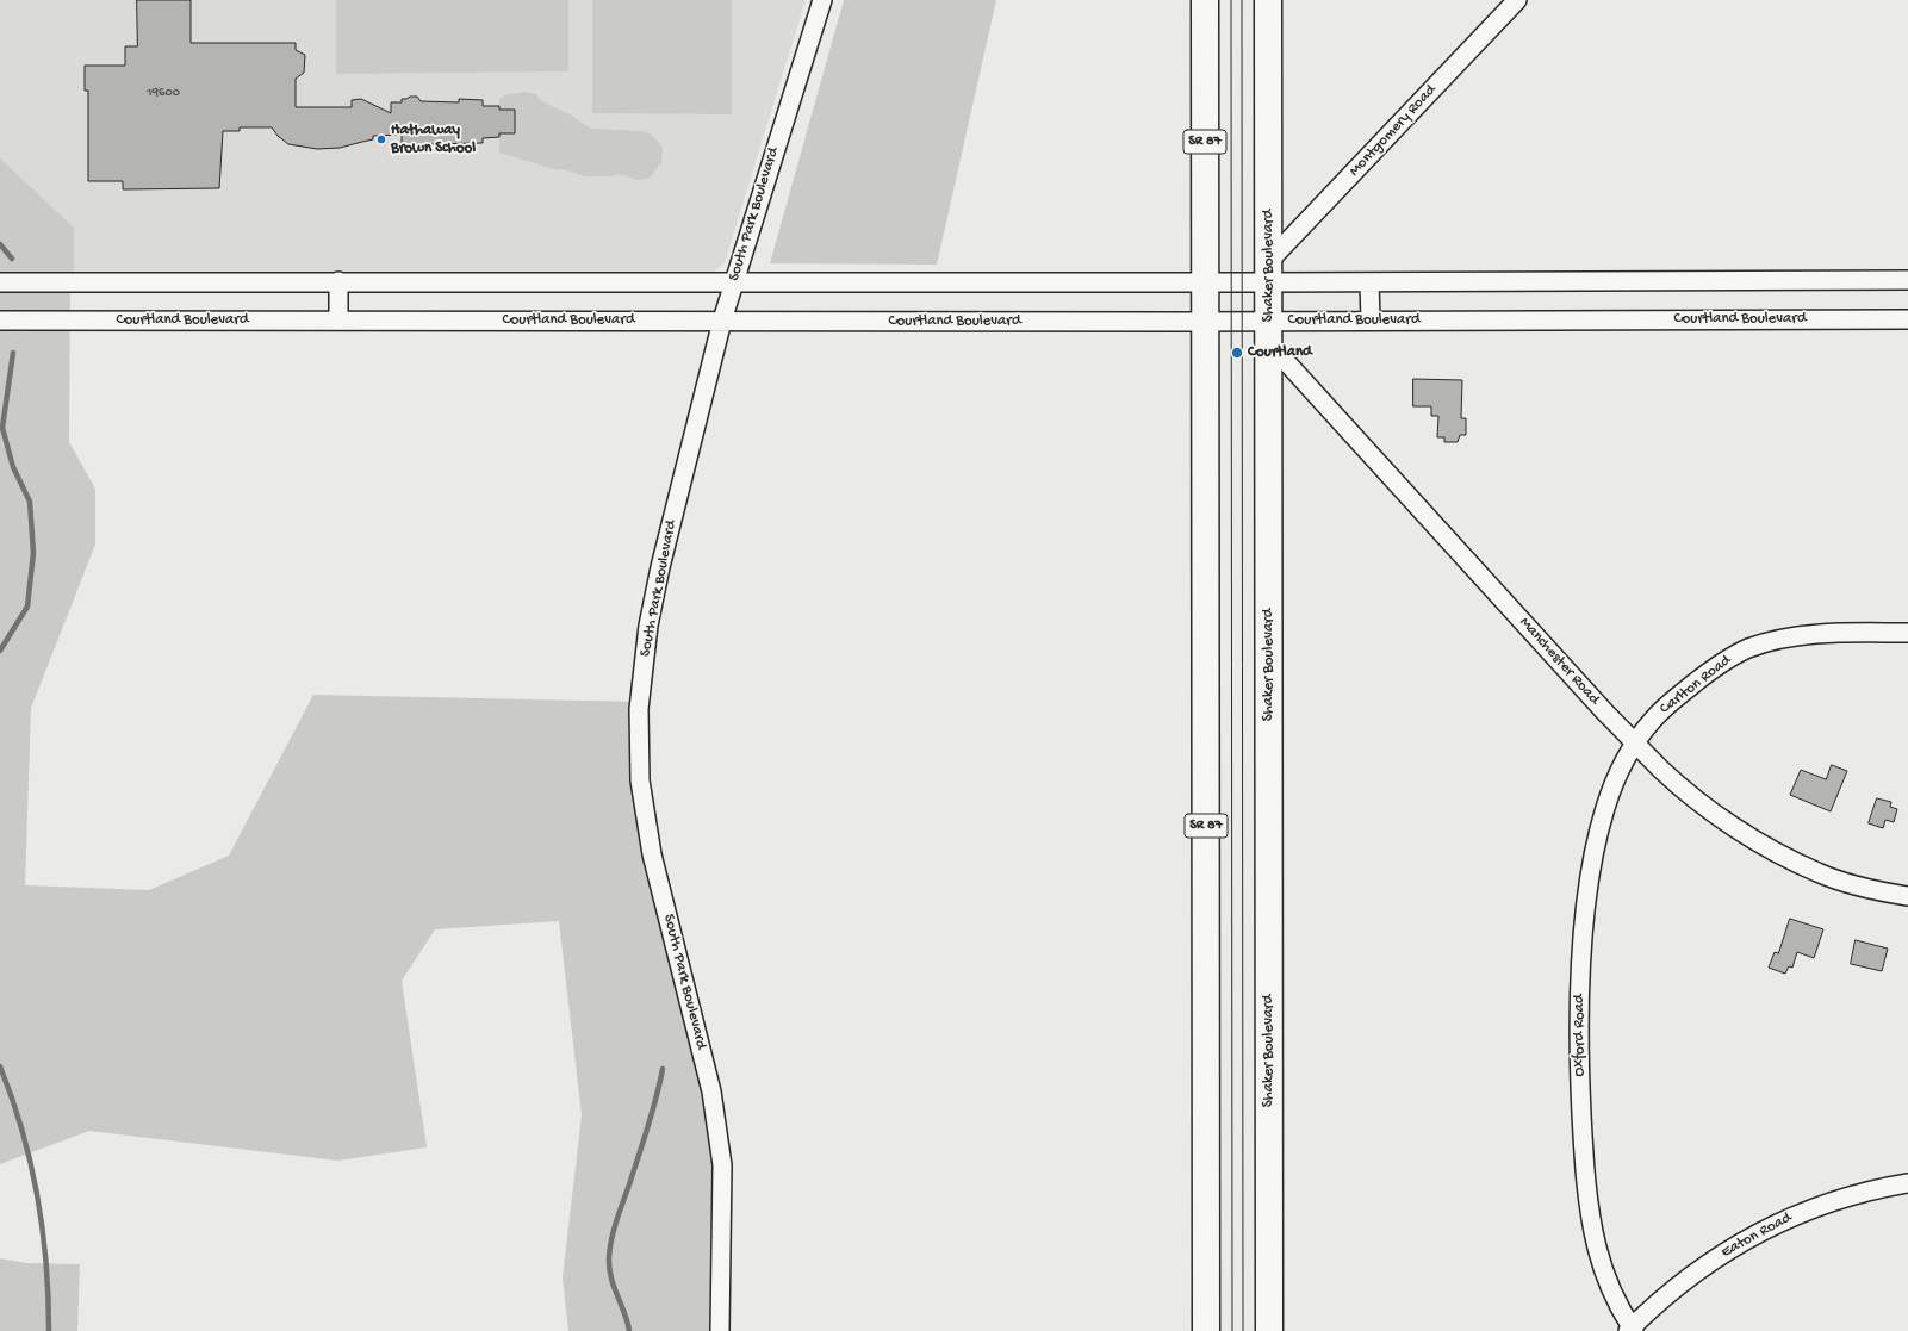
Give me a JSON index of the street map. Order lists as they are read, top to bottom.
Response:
{
  "streets": {
    "main road": ["SR 87", "Shaker Boulevard"],
    "street": [
      "Montgomery Road",
      "South Park Boulevard",
      "Courtland Boulevard",
      "Manchester Road",
      "Carlton Road",
      "Oxford Road",
      "Eaton Road"
    ]
  },
  "crossings": [
    ["Montgomery Road", "Shaker Boulevard"],
    ["SR 87", "Courtland Boulevard"],
    ["South Park Boulevard", "Courtland Boulevard"],
    ["Shaker Boulevard", "Courtland Boulevard"],
    ["Shaker Boulevard", "Manchester Road"],
    ["Courtland Boulevard", "Manchester Road"],
    ["Manchester Road", "Carlton Road"],
    ["Manchester Road", "Oxford Road"],
    ["Carlton Road", "Oxford Road"],
    ["Oxford Road", "Eaton Road"]
  ],
  "places": ["Hathaway Brown School", "Courtland"],
  "house_numbers": ["19600"]
}
